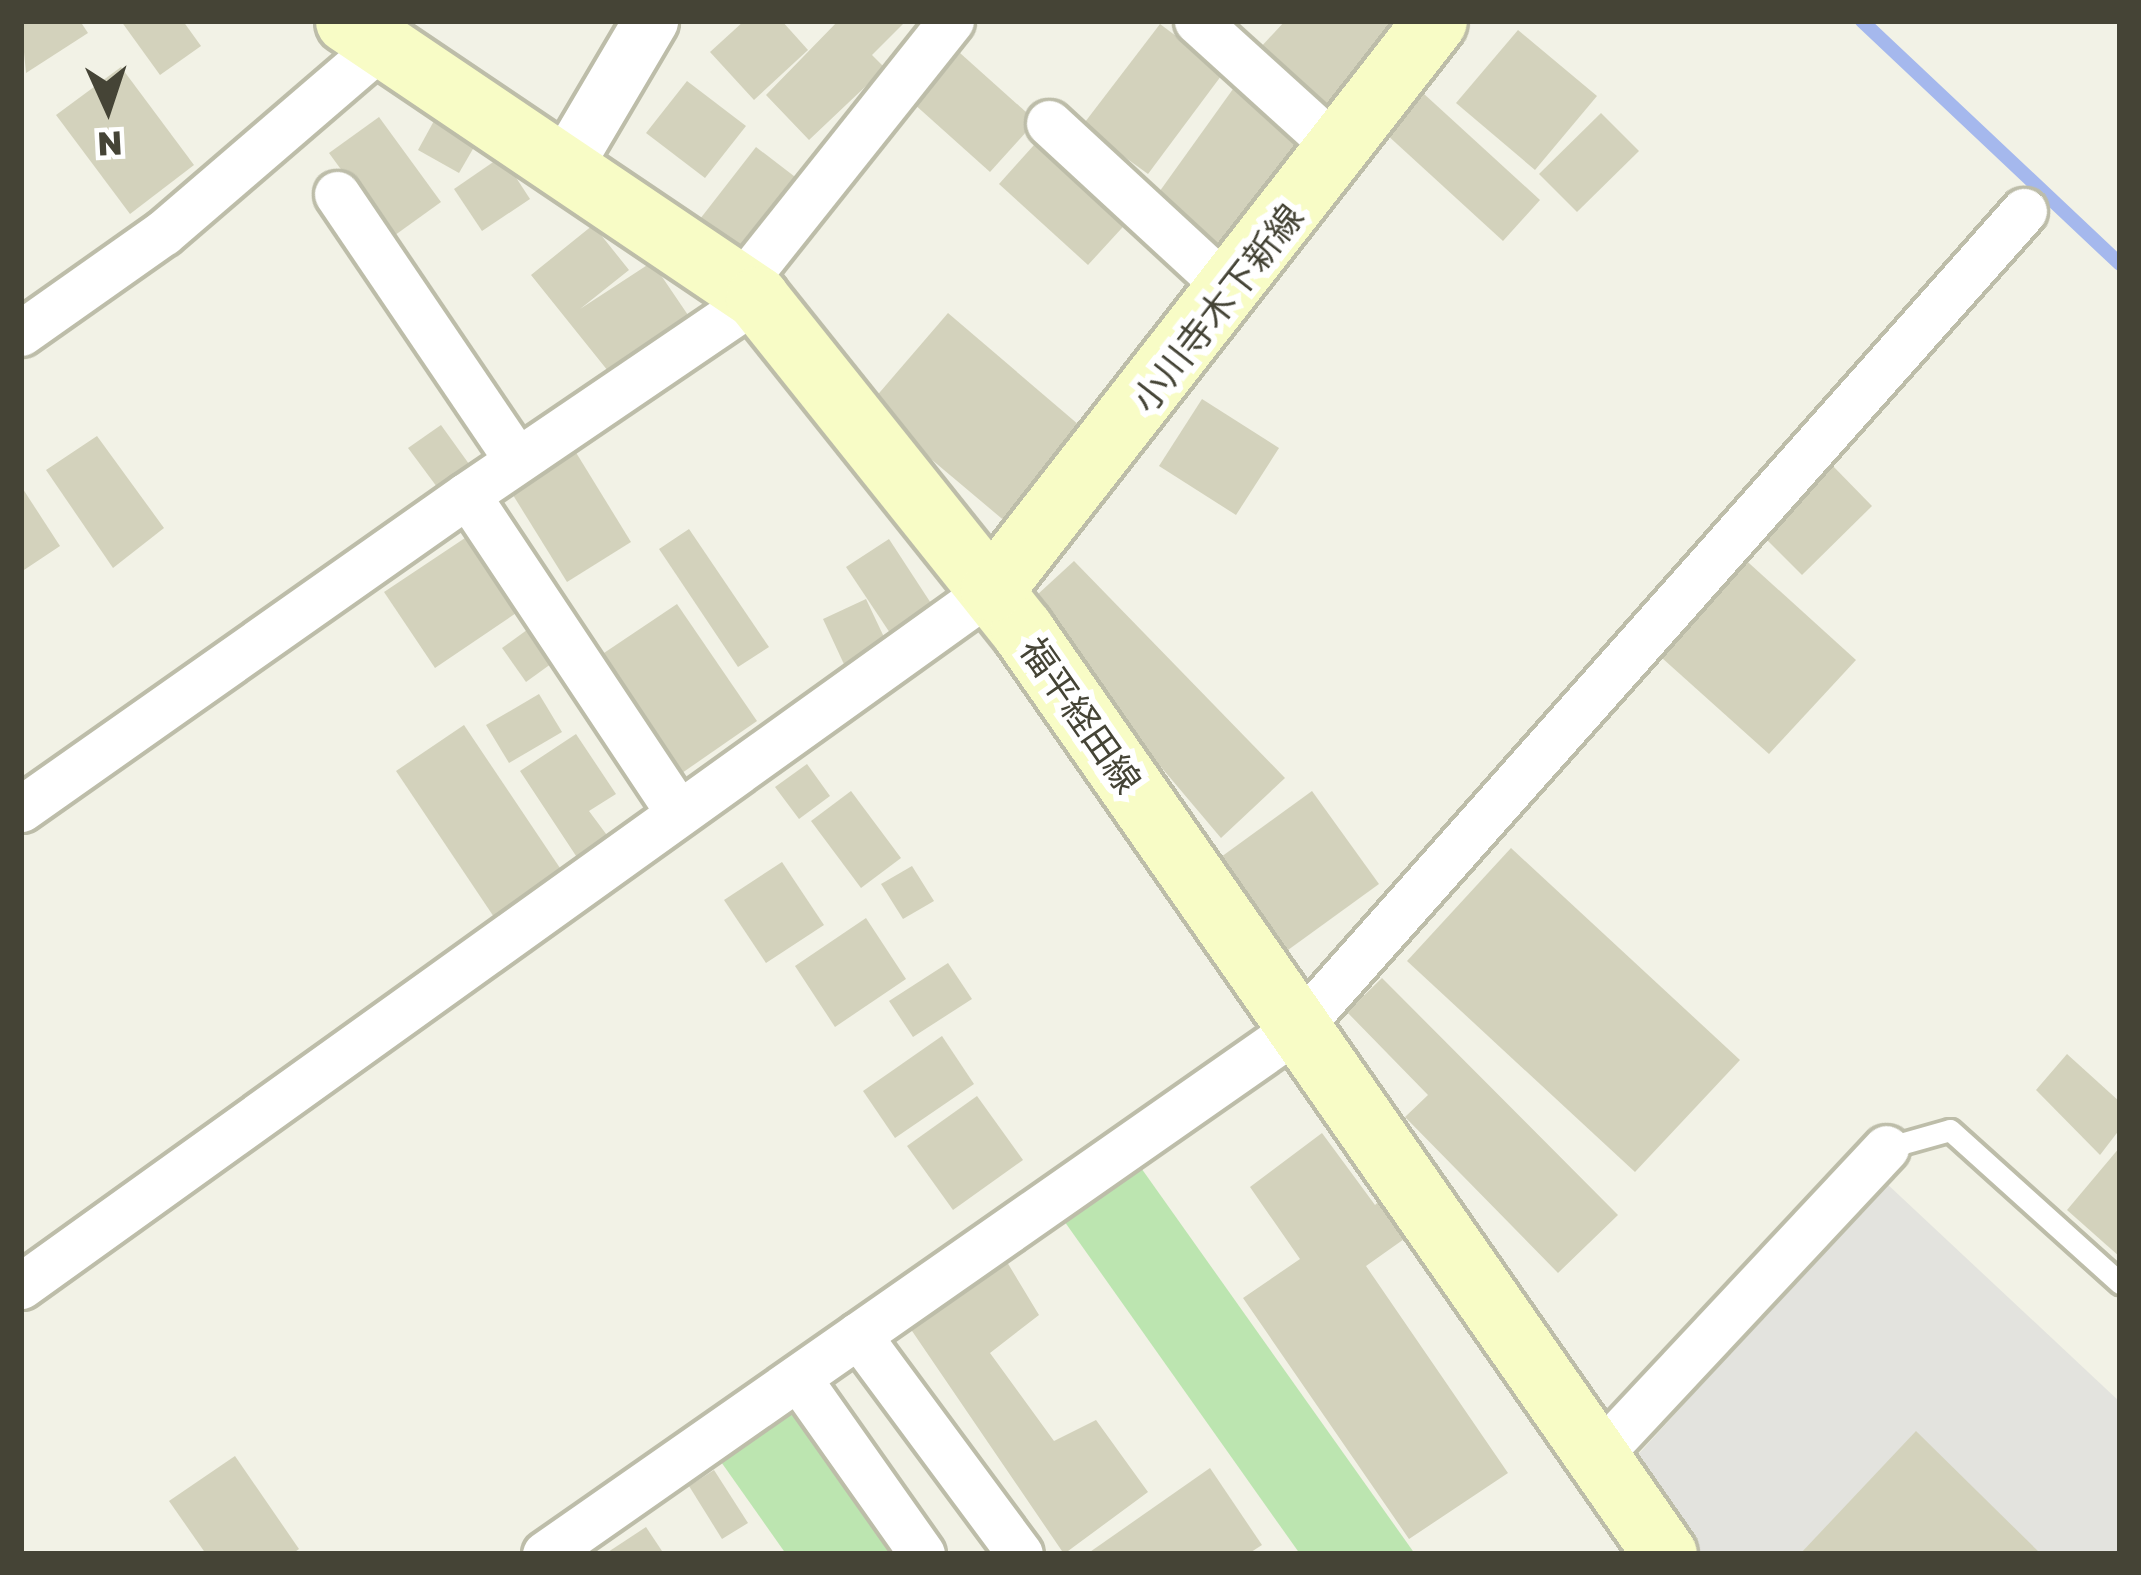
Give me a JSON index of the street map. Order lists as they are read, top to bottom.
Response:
{
  "streets": {
    "main road": ["小川寺木下新線", "福平経田線"]
  },
  "crossings": [
    ["小川寺木下新線", "福平経田線"]
  ],
  "north": "bottom"
}
